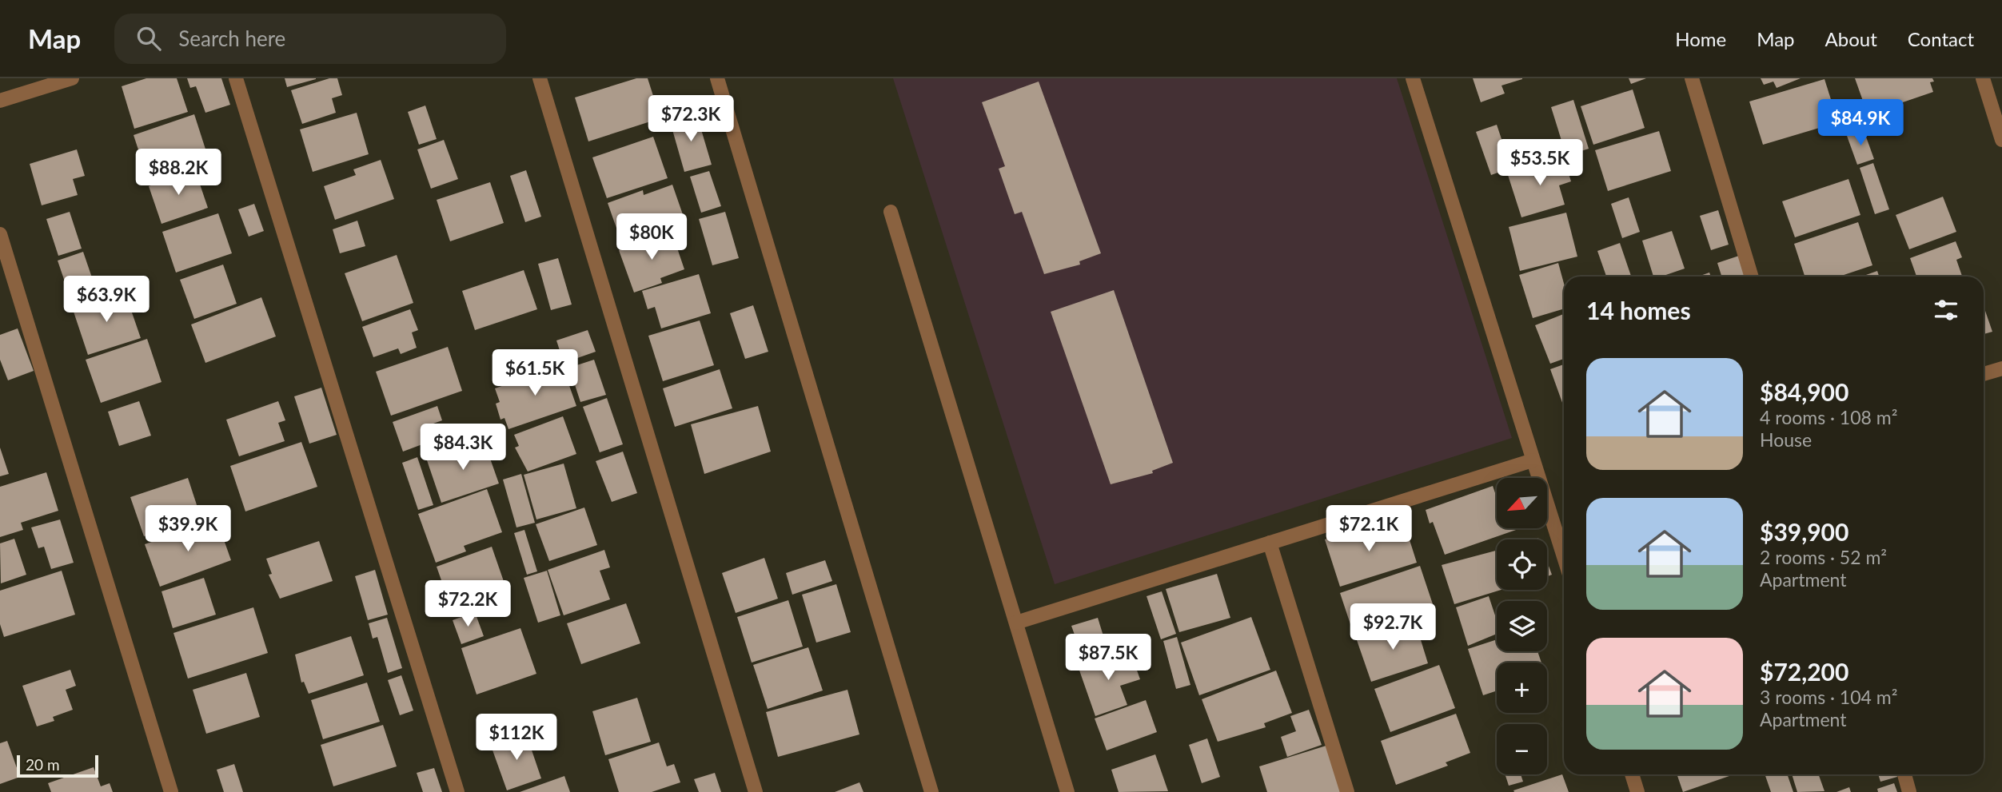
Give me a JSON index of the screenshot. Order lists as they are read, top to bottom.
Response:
{
  "scale_bar": "20 m",
  "north": "bottom left",
  "page": {
    "header": "Map",
    "search": "Search here",
    "nav": [
      "Home",
      "Map",
      "About",
      "Contact"
    ],
    "price": [
      "$72.3K",
      "$84.9K",
      "$53.5K",
      "$88.2K",
      "$80K",
      "$63.9K",
      "$61.5K",
      "$84.3K",
      "$39.9K",
      "$72.1K",
      "$72.2K",
      "$92.7K",
      "$87.5K",
      "$112K"
    ],
    "heading": "14 homes",
    "list": [
      {
        "name": "$84,900",
        "note": "4 rooms · 108 m² · House"
      },
      {
        "name": "$39,900",
        "note": "2 rooms · 52 m² · Apartment"
      },
      {
        "name": "$72,200",
        "note": "3 rooms · 104 m² · Apartment"
      }
    ],
    "map_buttons": ["+", "−"],
    "scale": "20 m"
  }
}
